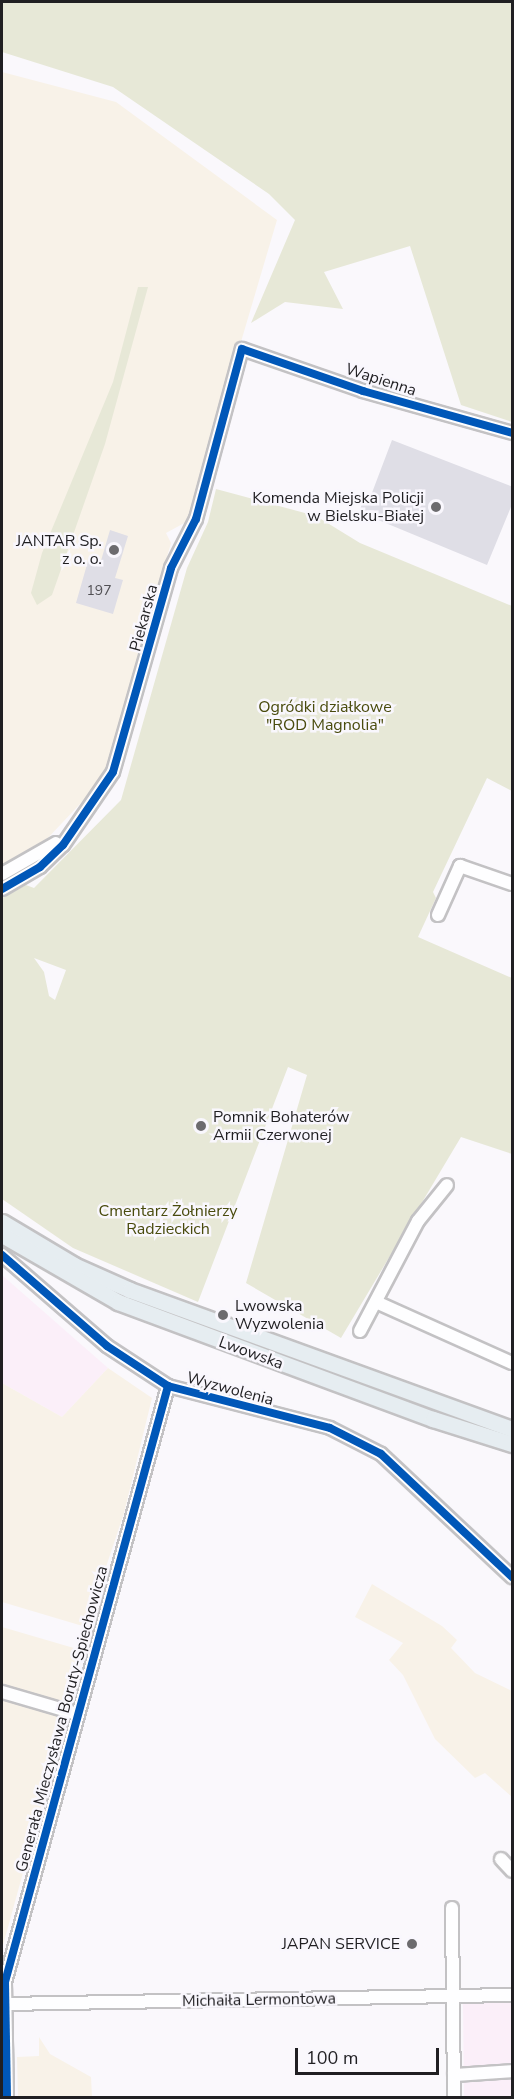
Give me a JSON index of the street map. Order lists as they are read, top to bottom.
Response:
{
  "streets": {
    "main road": ["Lwowska"],
    "street": [
      "Wapienna",
      "Piekarska",
      "Wyzwolenia",
      "Generała Mieczysława Boruty-Spiechowicza",
      "Michaiła Lermontowa"
    ]
  },
  "crossings": [
    ["Wapienna", "Piekarska"],
    ["Wyzwolenia", "Generała Mieczysława Boruty-Spiechowicza"],
    ["Generała Mieczysława Boruty-Spiechowicza", "Michaiła Lermontowa"]
  ],
  "parks": ["Ogródki działkowe \"ROD Magnolia\"", "Cmentarz Żołnierzy Radzieckich"],
  "places": [
    "Komenda Miejska Policji w Bielsku-Białej",
    "JANTAR Sp. z o. o.",
    "Pomnik Bohaterów Armii Czerwonej",
    "Lwowska Wyzwolenia",
    "JAPAN SERVICE"
  ],
  "house_numbers": ["197"],
  "scale_bar": "100 m"
}
